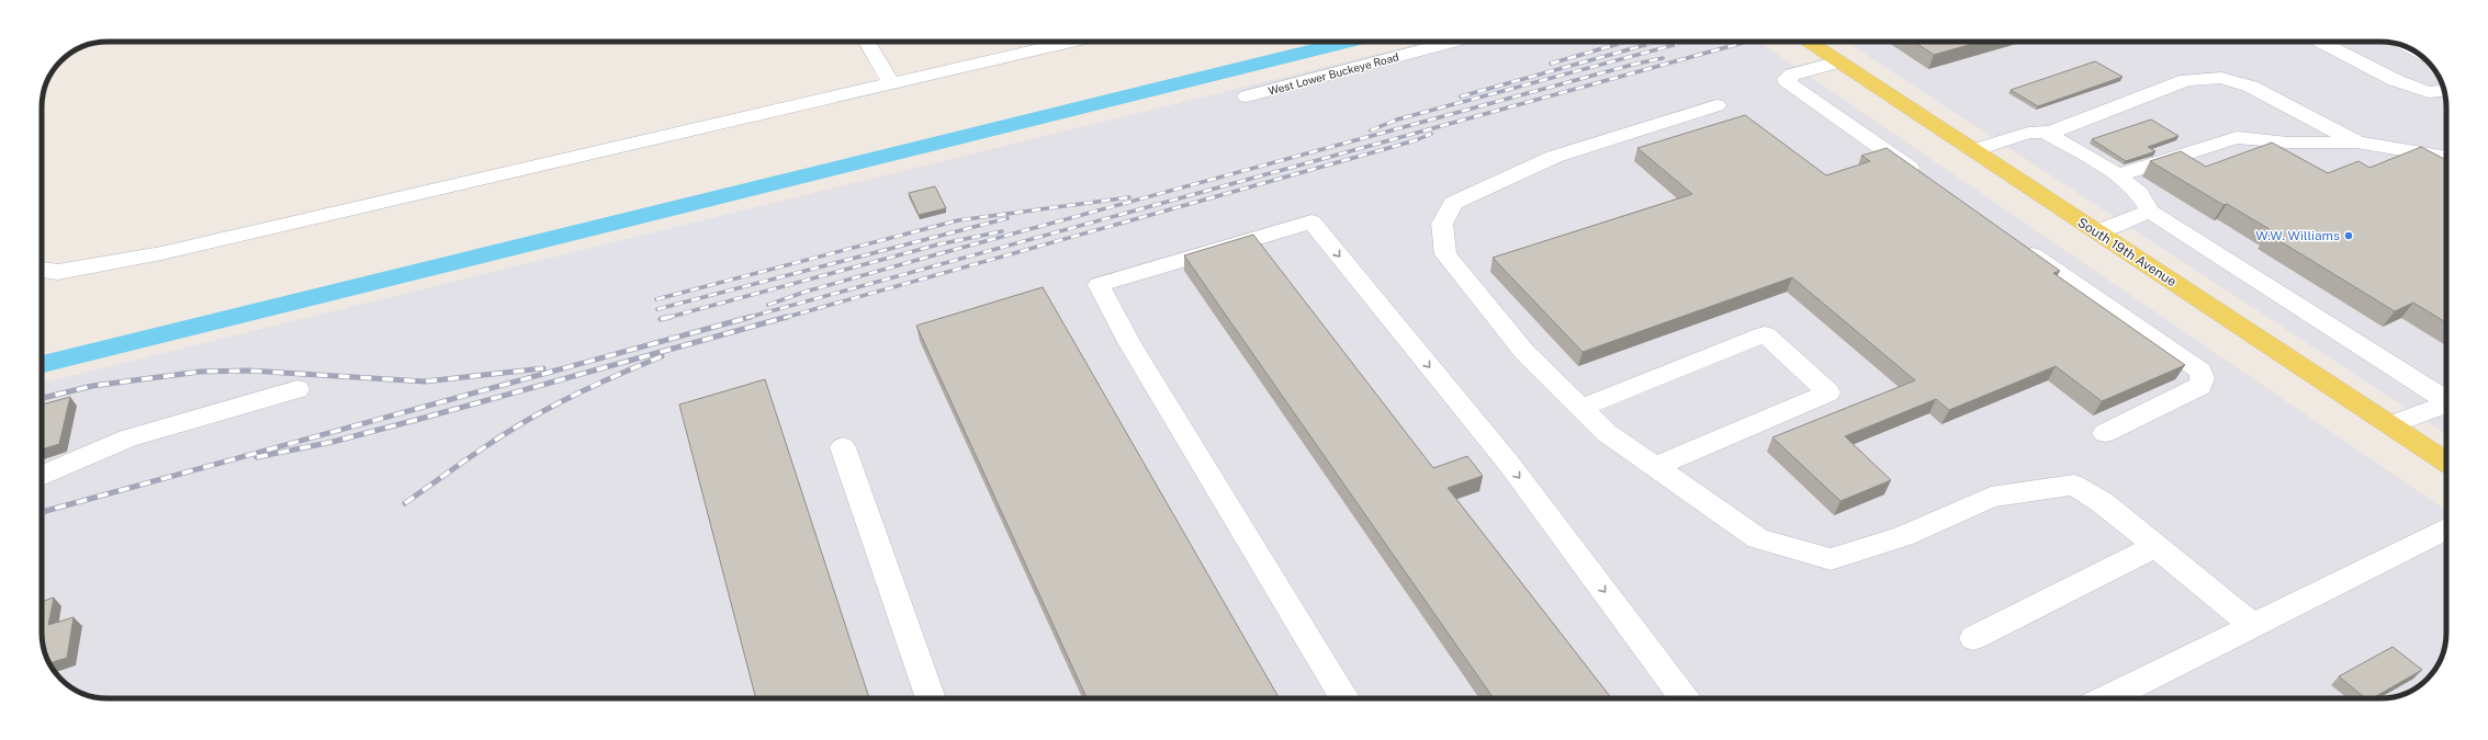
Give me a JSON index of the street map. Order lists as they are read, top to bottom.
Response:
{
  "streets": {
    "main road": ["South 19th Avenue"],
    "street": ["West Lower Buckeye Road"]
  },
  "places": ["W.W. Williams"]
}
